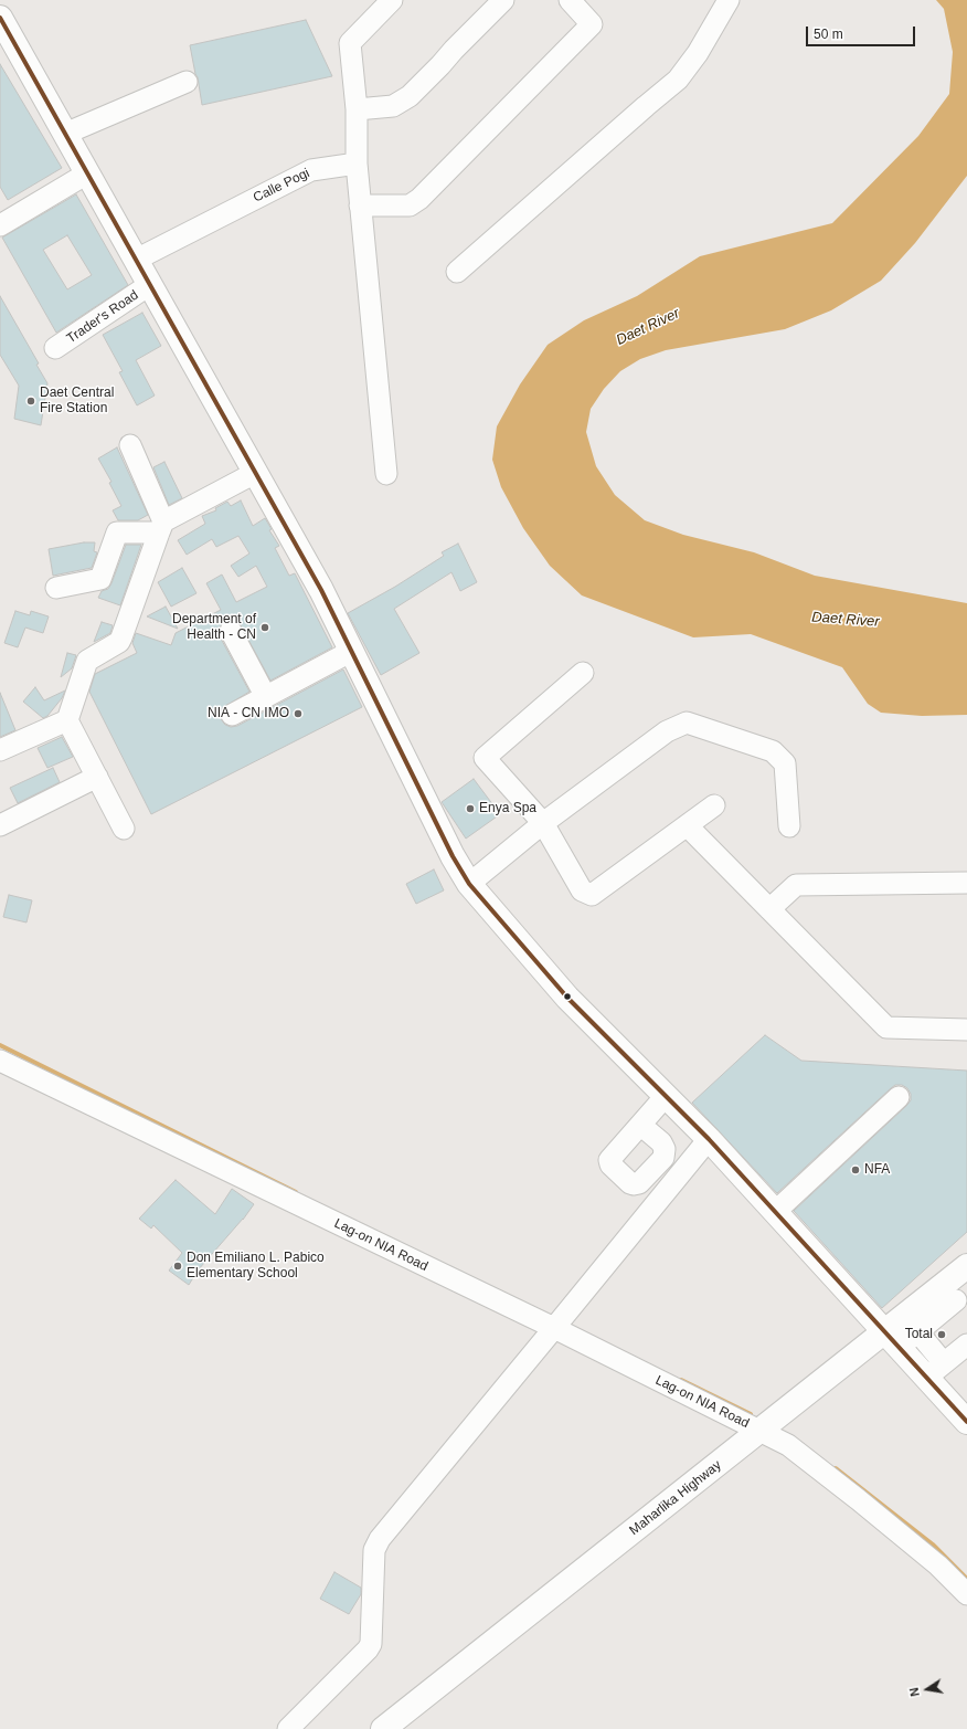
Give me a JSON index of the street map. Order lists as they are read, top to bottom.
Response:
{
  "streets": {
    "main road": ["Maharlika Highway"],
    "street": ["Calle Pogi", "Trader's Road", "Lag-on NIA Road"]
  },
  "crossings": [
    ["Lag-on NIA Road", "Maharlika Highway"]
  ],
  "water": ["Daet River"],
  "places": [
    "Daet Central Fire Station",
    "Department of Health - CN",
    "NIA - CN IMO",
    "Enya Spa",
    "NFA",
    "Don Emiliano L. Pabico Elementary School",
    "Total"
  ],
  "scale_bar": "50 m",
  "north": "left"
}
